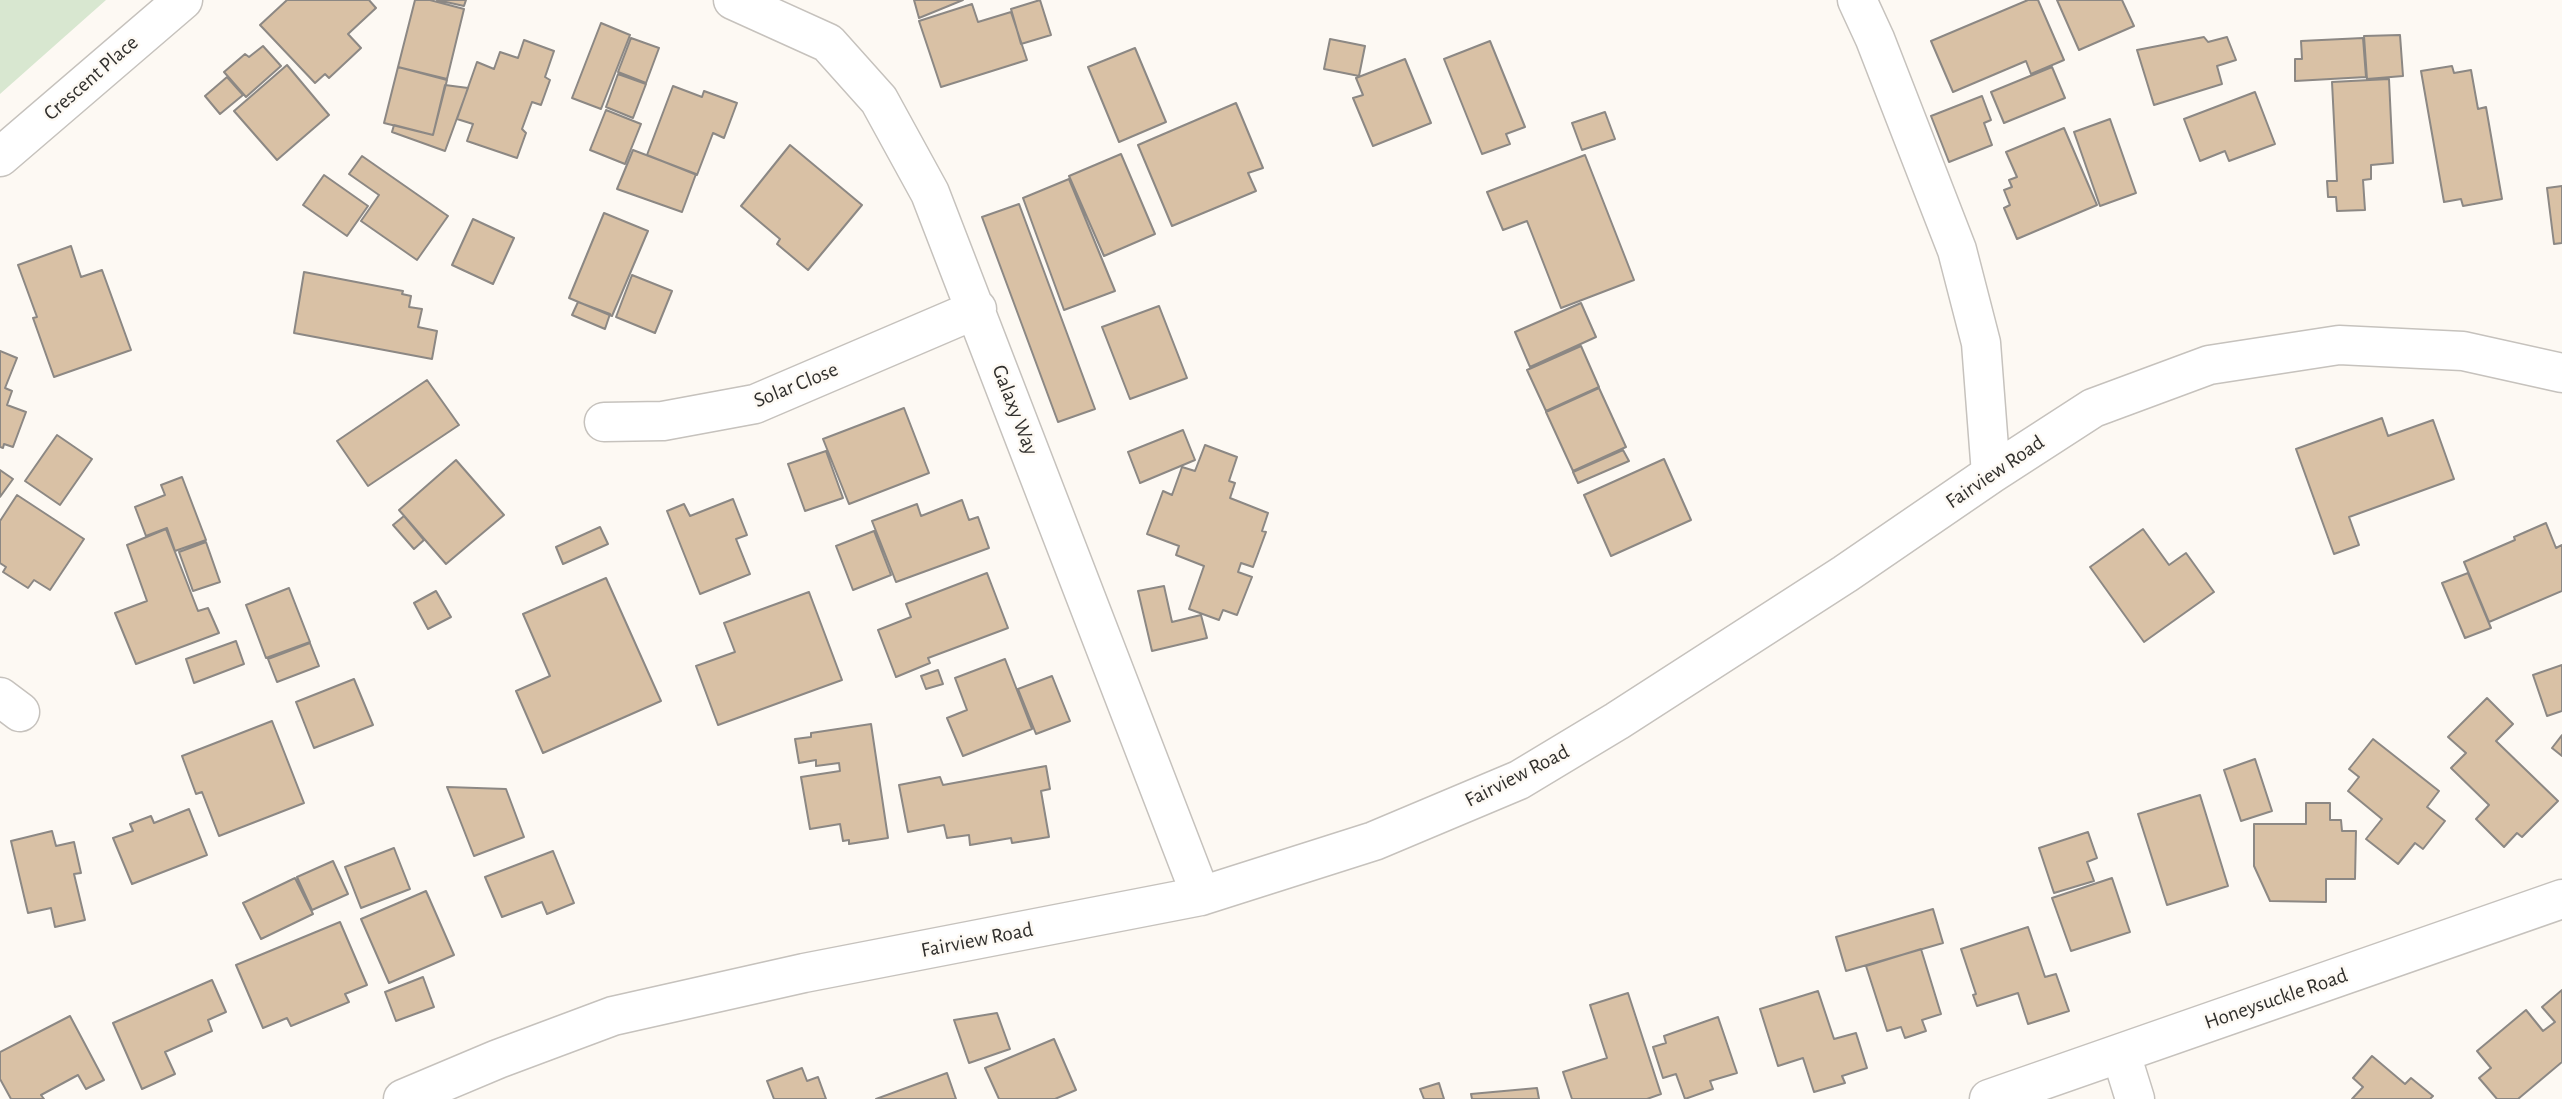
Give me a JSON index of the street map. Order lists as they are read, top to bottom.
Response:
{
  "streets": {
    "street": [
      "Crescent Place",
      "Solar Close",
      "Galaxy Way",
      "Fairview Road",
      "Honeysuckle Road"
    ]
  },
  "crossings": [
    ["Solar Close", "Galaxy Way"],
    ["Galaxy Way", "Fairview Road"]
  ]
}
